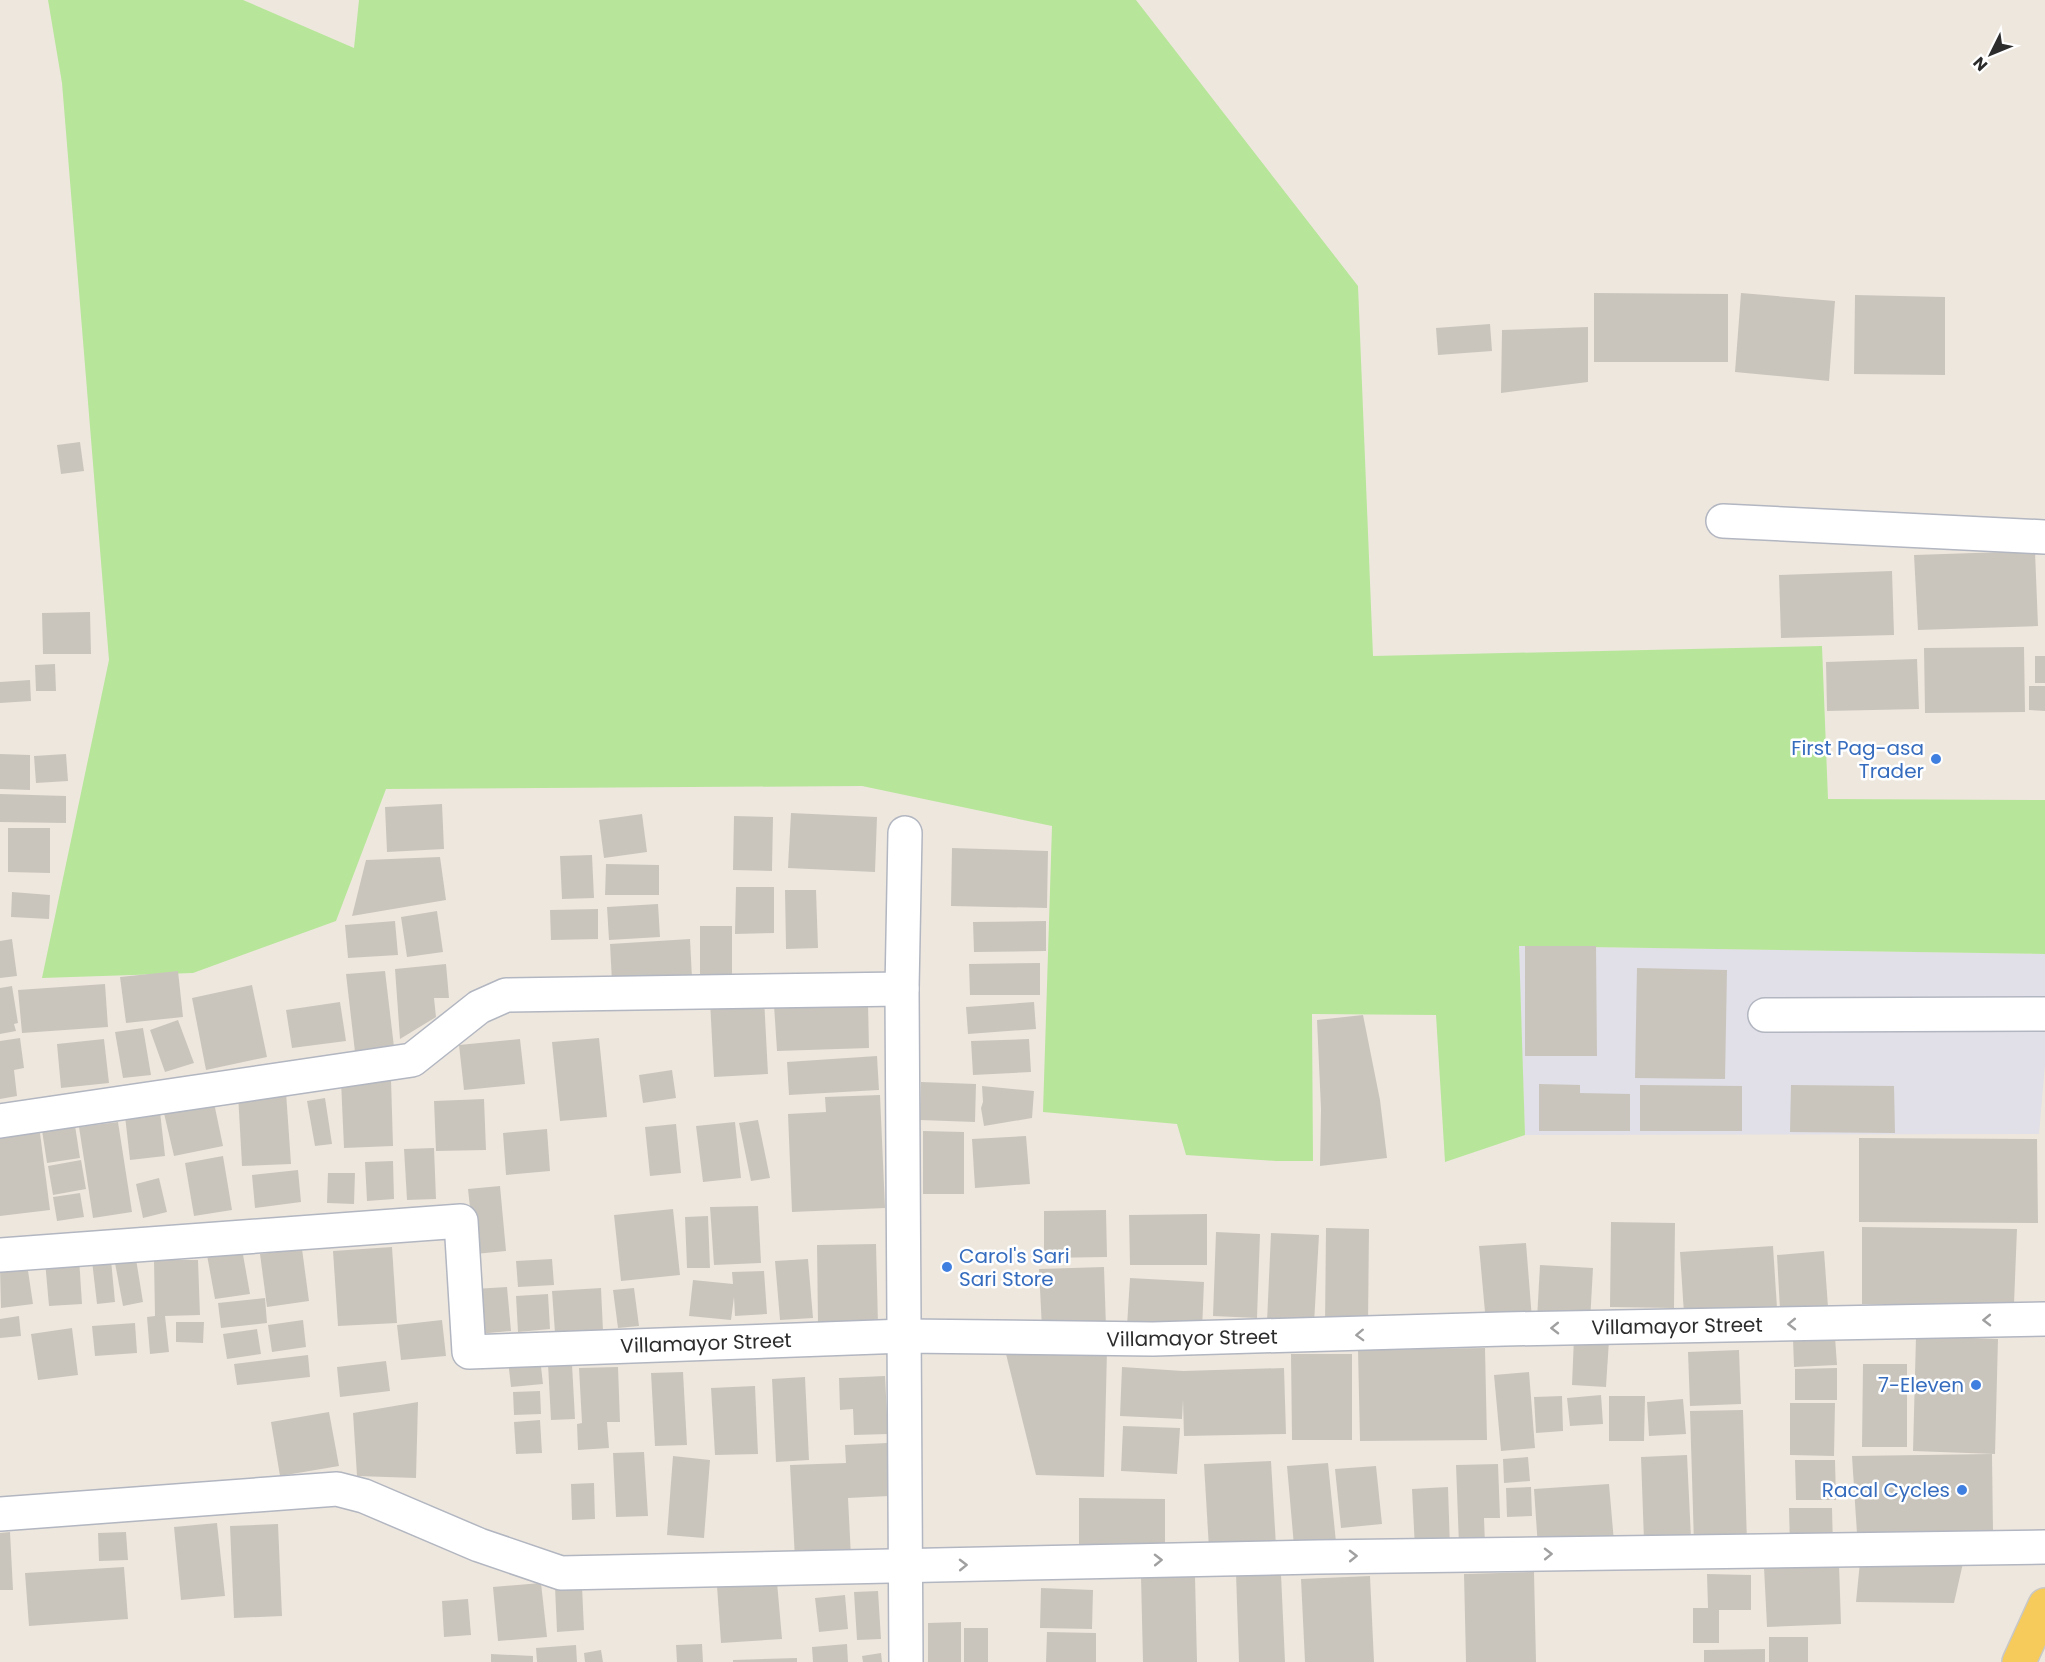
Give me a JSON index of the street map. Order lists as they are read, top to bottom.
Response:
{
  "streets": {
    "street": ["Villamayor Street"]
  },
  "places": [
    "First Pag-asa Trader",
    "Carol's Sari Sari Store",
    "7-Eleven",
    "Racal Cycles"
  ],
  "north": "bottom left"
}
